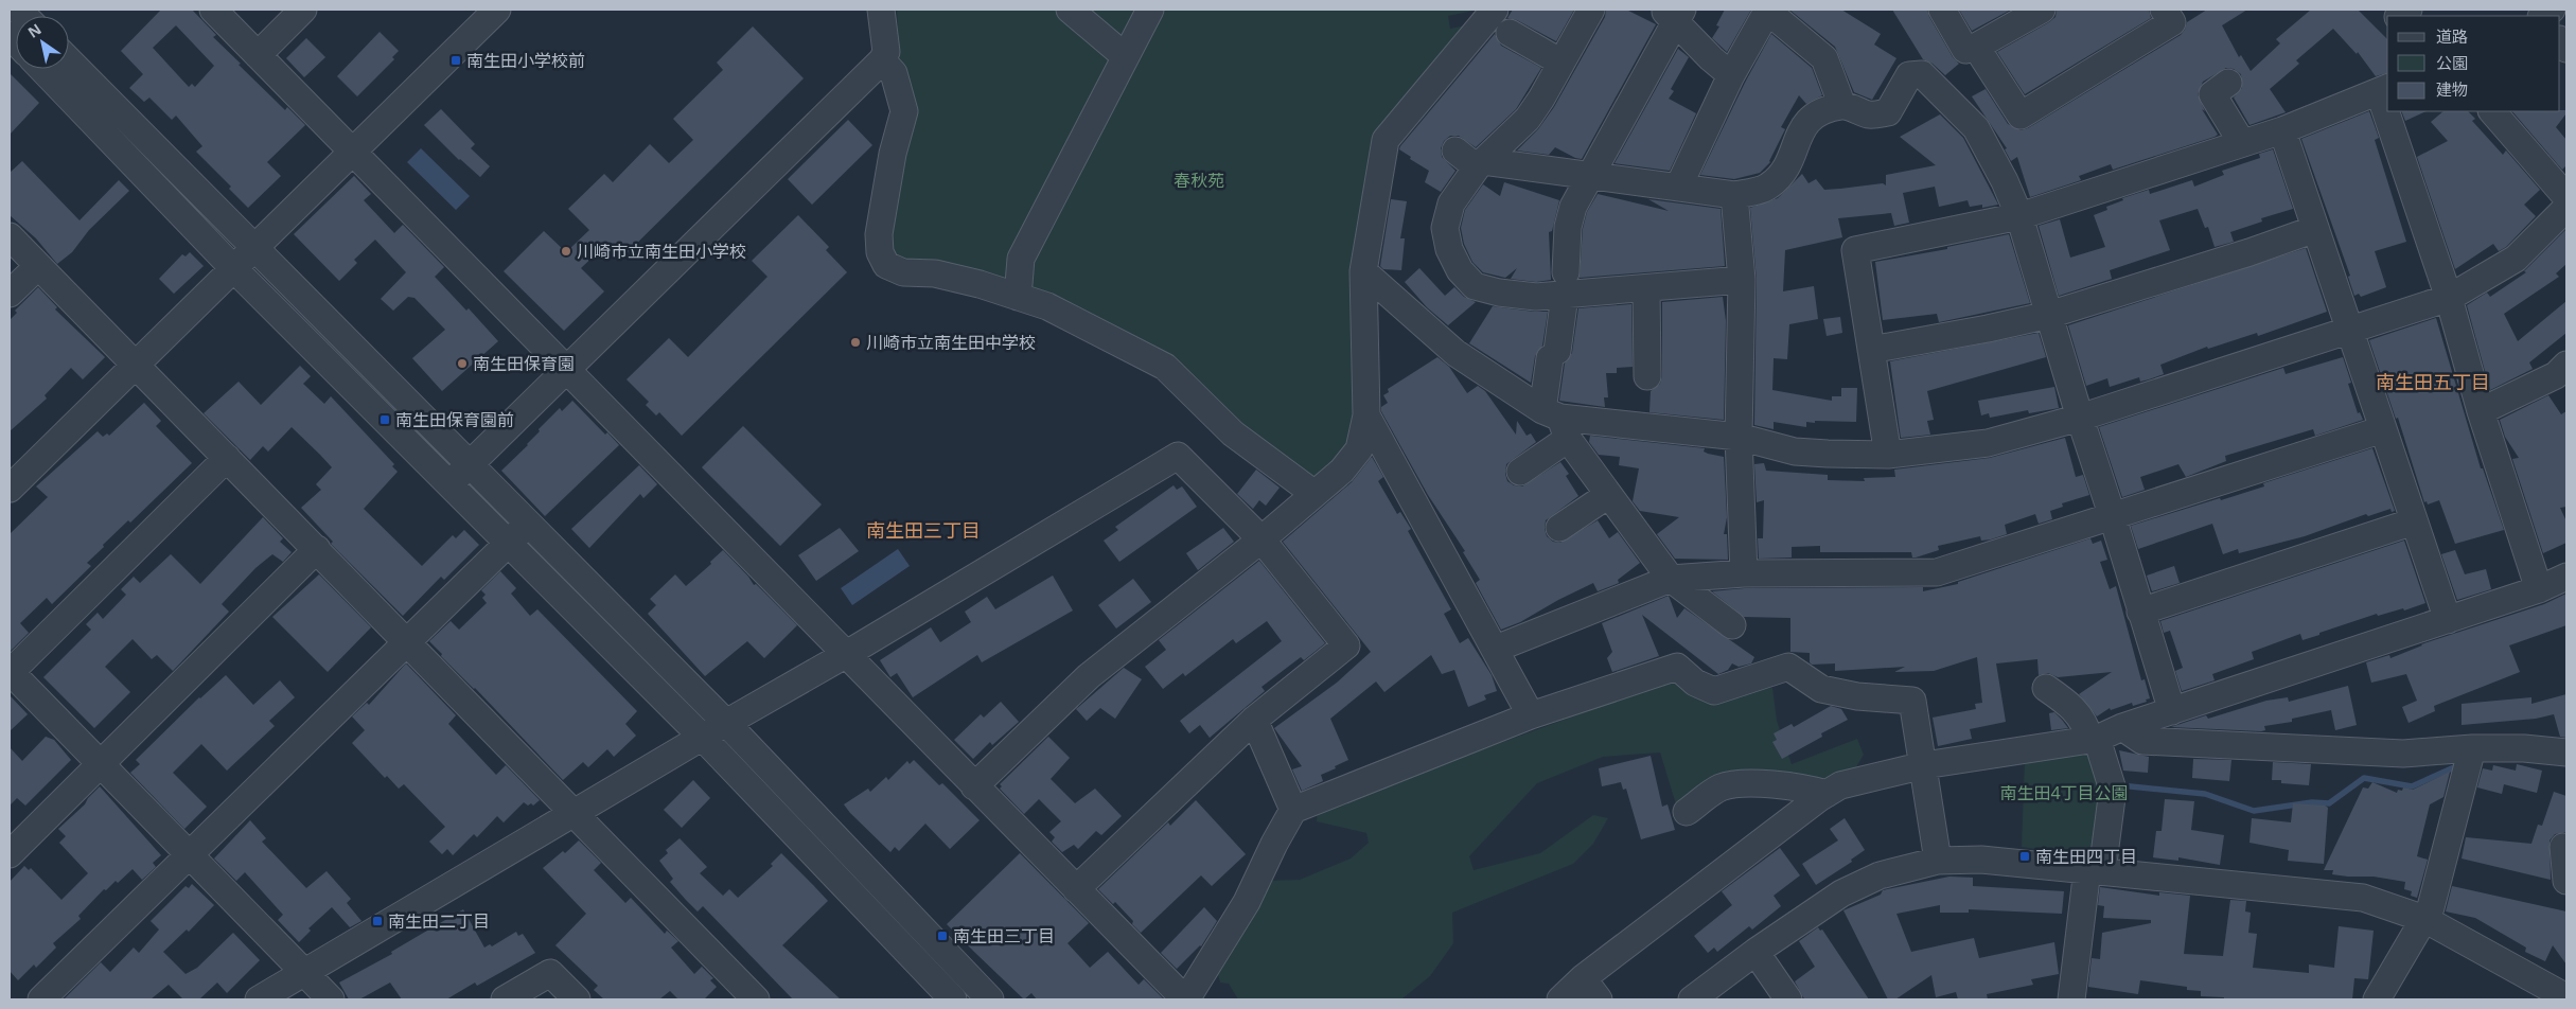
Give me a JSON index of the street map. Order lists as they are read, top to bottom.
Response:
{
  "districts": ["南生田五丁目", "南生田三丁目"],
  "parks": ["春秋苑", "南生田4丁目公園"],
  "places": {
    "transit": [
      "南生田小学校前",
      "南生田保育園前",
      "南生田四丁目",
      "南生田二丁目",
      "南生田三丁目"
    ],
    "other": ["川崎市立南生田小学校", "川崎市立南生田中学校", "南生田保育園"]
  },
  "legend": ["道路", "公園", "建物"],
  "north": "top left"
}
